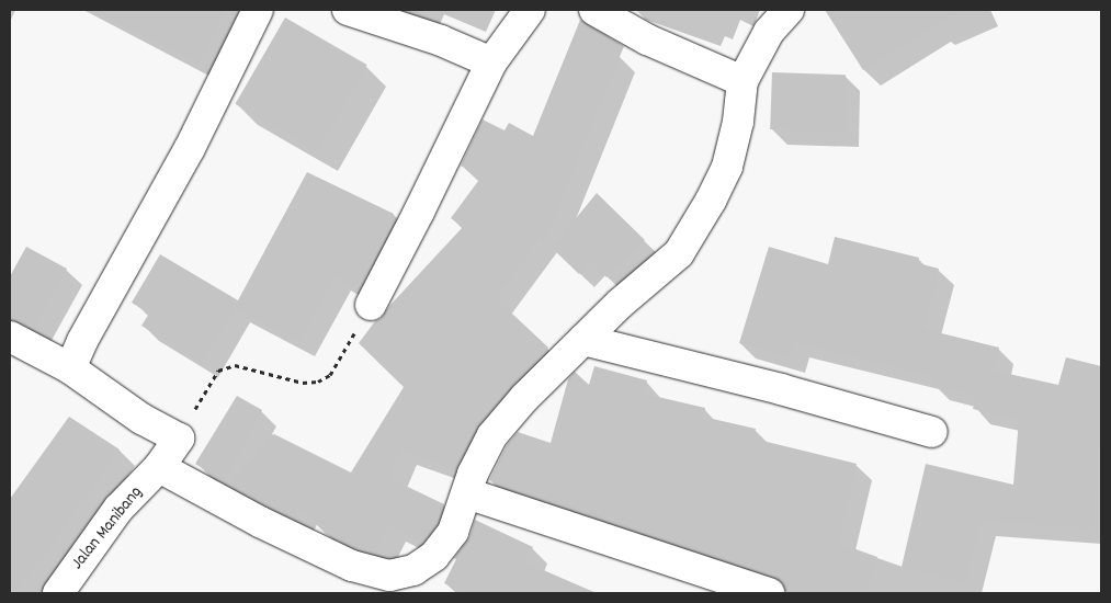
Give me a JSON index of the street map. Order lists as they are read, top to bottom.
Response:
{
  "streets": {
    "street": ["Jalan Manibang"]
  }
}
